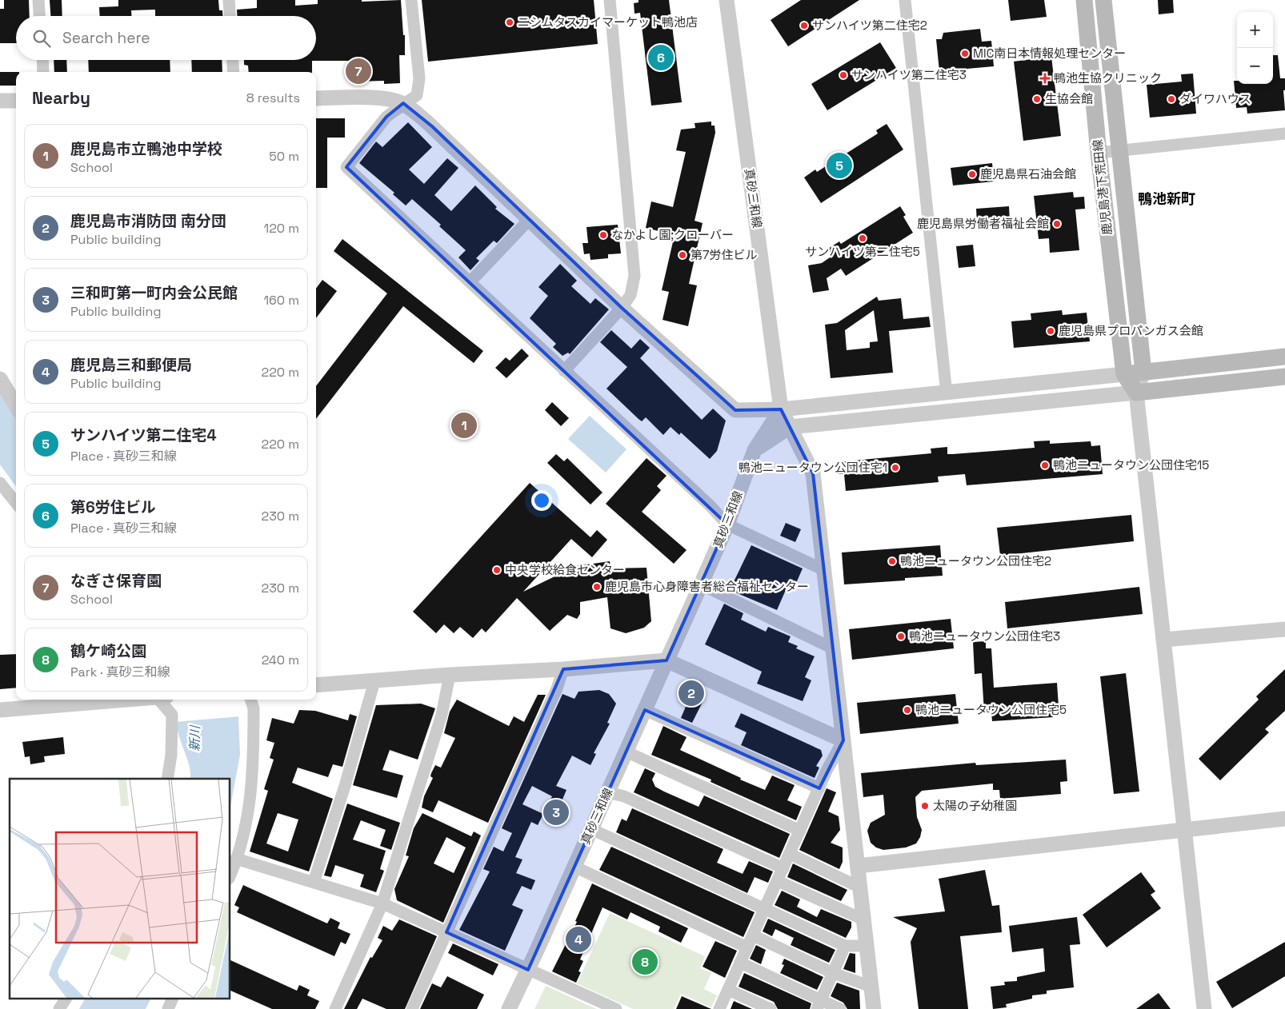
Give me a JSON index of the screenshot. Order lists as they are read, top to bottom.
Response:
{
  "streets": {
    "main road": ["鹿児島港下荒田線"],
    "street": ["真砂三和線"]
  },
  "districts": ["鴨池新町"],
  "water": ["新川"],
  "places": {
    "other": [
      "ニシムタスカイマーケット鴨池店",
      "サンハイツ第二住宅2",
      "MIC南日本情報処理センター",
      "サンハイツ第二住宅3",
      "生協会館",
      "ダイワハウス",
      "鹿児島県石油会館",
      "鹿児島県労働者福祉会館",
      "なかよし園;クローバー",
      "サンハイツ第二住宅5",
      "第7労住ビル",
      "鹿児島県プロパンガス会館",
      "鴨池ニュータウン公団住宅15",
      "鴨池ニュータウン公団住宅1",
      "鴨池ニュータウン公団住宅2",
      "中央学校給食センター",
      "鹿児島市心身障害者総合福祉センター",
      "鴨池ニュータウン公団住宅3",
      "鴨池ニュータウン公団住宅5",
      "太陽の子幼稚園"
    ],
    "health": ["鴨池生協クリニック"]
  },
  "page": {
    "map_buttons": ["+", "−"],
    "search": "Search here",
    "pins": [
      "6",
      "7",
      "5",
      "1",
      "2",
      "3",
      "4",
      "8"
    ],
    "heading": ["Nearby", "8 results"],
    "list": [
      {
        "mark": "1",
        "name": "鹿児島市立鴨池中学校",
        "note": "School",
        "value": "50 m"
      },
      {
        "mark": "2",
        "name": "鹿児島市消防団 南分団",
        "note": "Public building",
        "value": "120 m"
      },
      {
        "mark": "3",
        "name": "三和町第一町内会公民館",
        "note": "Public building",
        "value": "160 m"
      },
      {
        "mark": "4",
        "name": "鹿児島三和郵便局",
        "note": "Public building",
        "value": "220 m"
      },
      {
        "mark": "5",
        "name": "サンハイツ第二住宅4",
        "note": "Place · 真砂三和線",
        "value": "220 m"
      },
      {
        "mark": "6",
        "name": "第6労住ビル",
        "note": "Place · 真砂三和線",
        "value": "230 m"
      },
      {
        "mark": "7",
        "name": "なぎさ保育園",
        "note": "School",
        "value": "230 m"
      },
      {
        "mark": "8",
        "name": "鶴ケ崎公園",
        "note": "Park · 真砂三和線",
        "value": "240 m"
      }
    ]
  }
}
